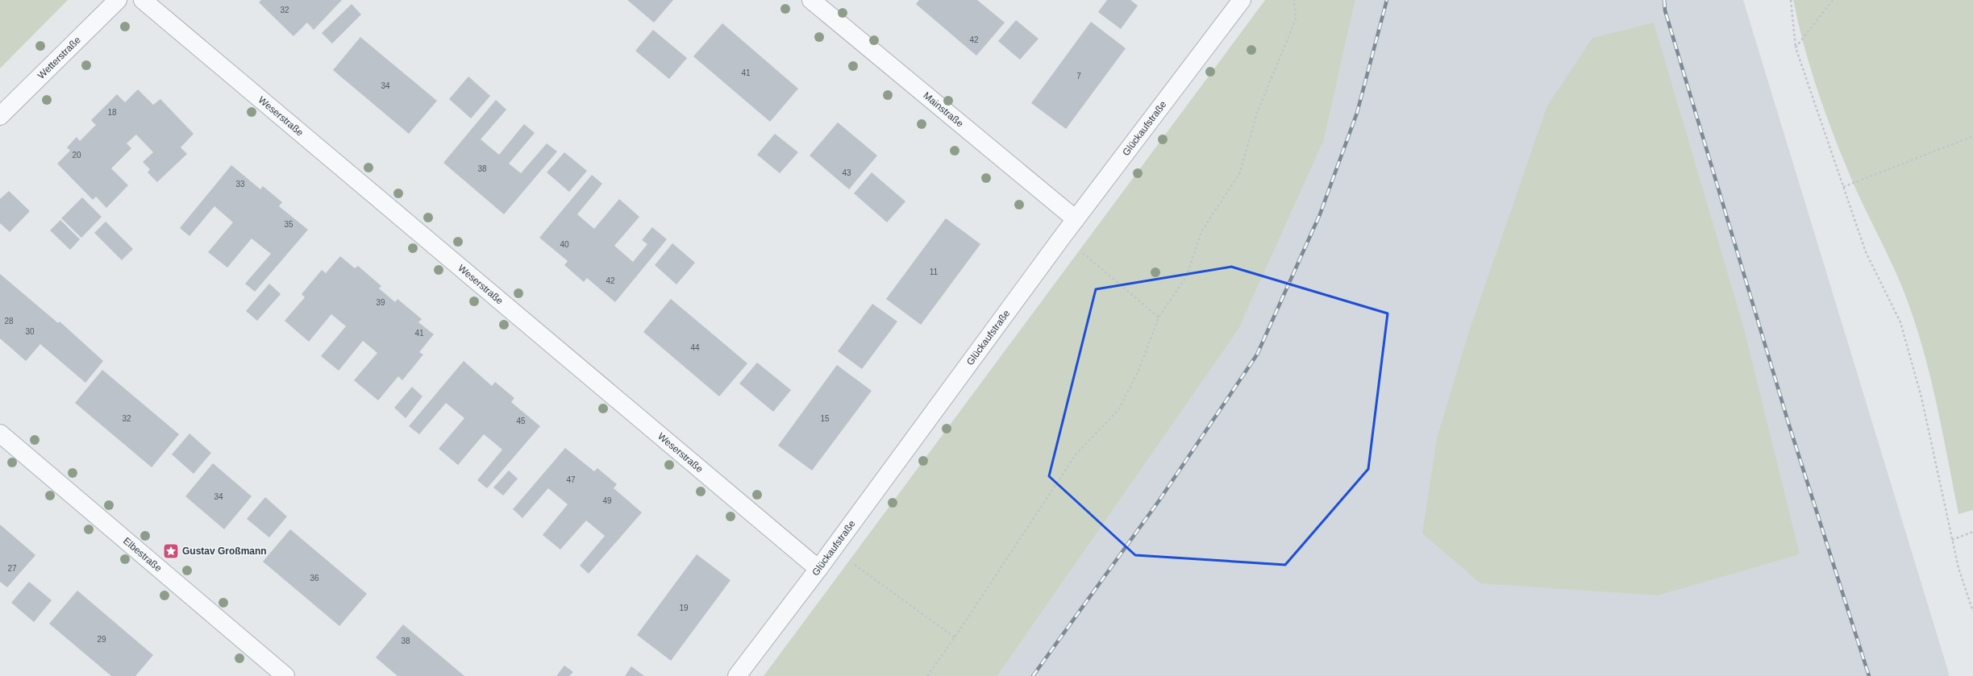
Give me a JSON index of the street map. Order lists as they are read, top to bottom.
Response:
{
  "streets": {
    "street": [
      "Wetterstraße",
      "Mainstraße",
      "Weserstraße",
      "Glückaufstraße",
      "Elbestraße"
    ]
  },
  "crossings": [
    ["Mainstraße", "Glückaufstraße"],
    ["Weserstraße", "Glückaufstraße"]
  ],
  "places": {
    "place": ["Gustav Großmann"]
  },
  "house_numbers": [
    "32",
    "42",
    "41",
    "7",
    "34",
    "18",
    "20",
    "38",
    "43",
    "33",
    "35",
    "40",
    "11",
    "42",
    "39",
    "28",
    "30",
    "41",
    "44",
    "32",
    "15",
    "45",
    "47",
    "34",
    "49",
    "27",
    "36",
    "19",
    "29",
    "38"
  ]
}
